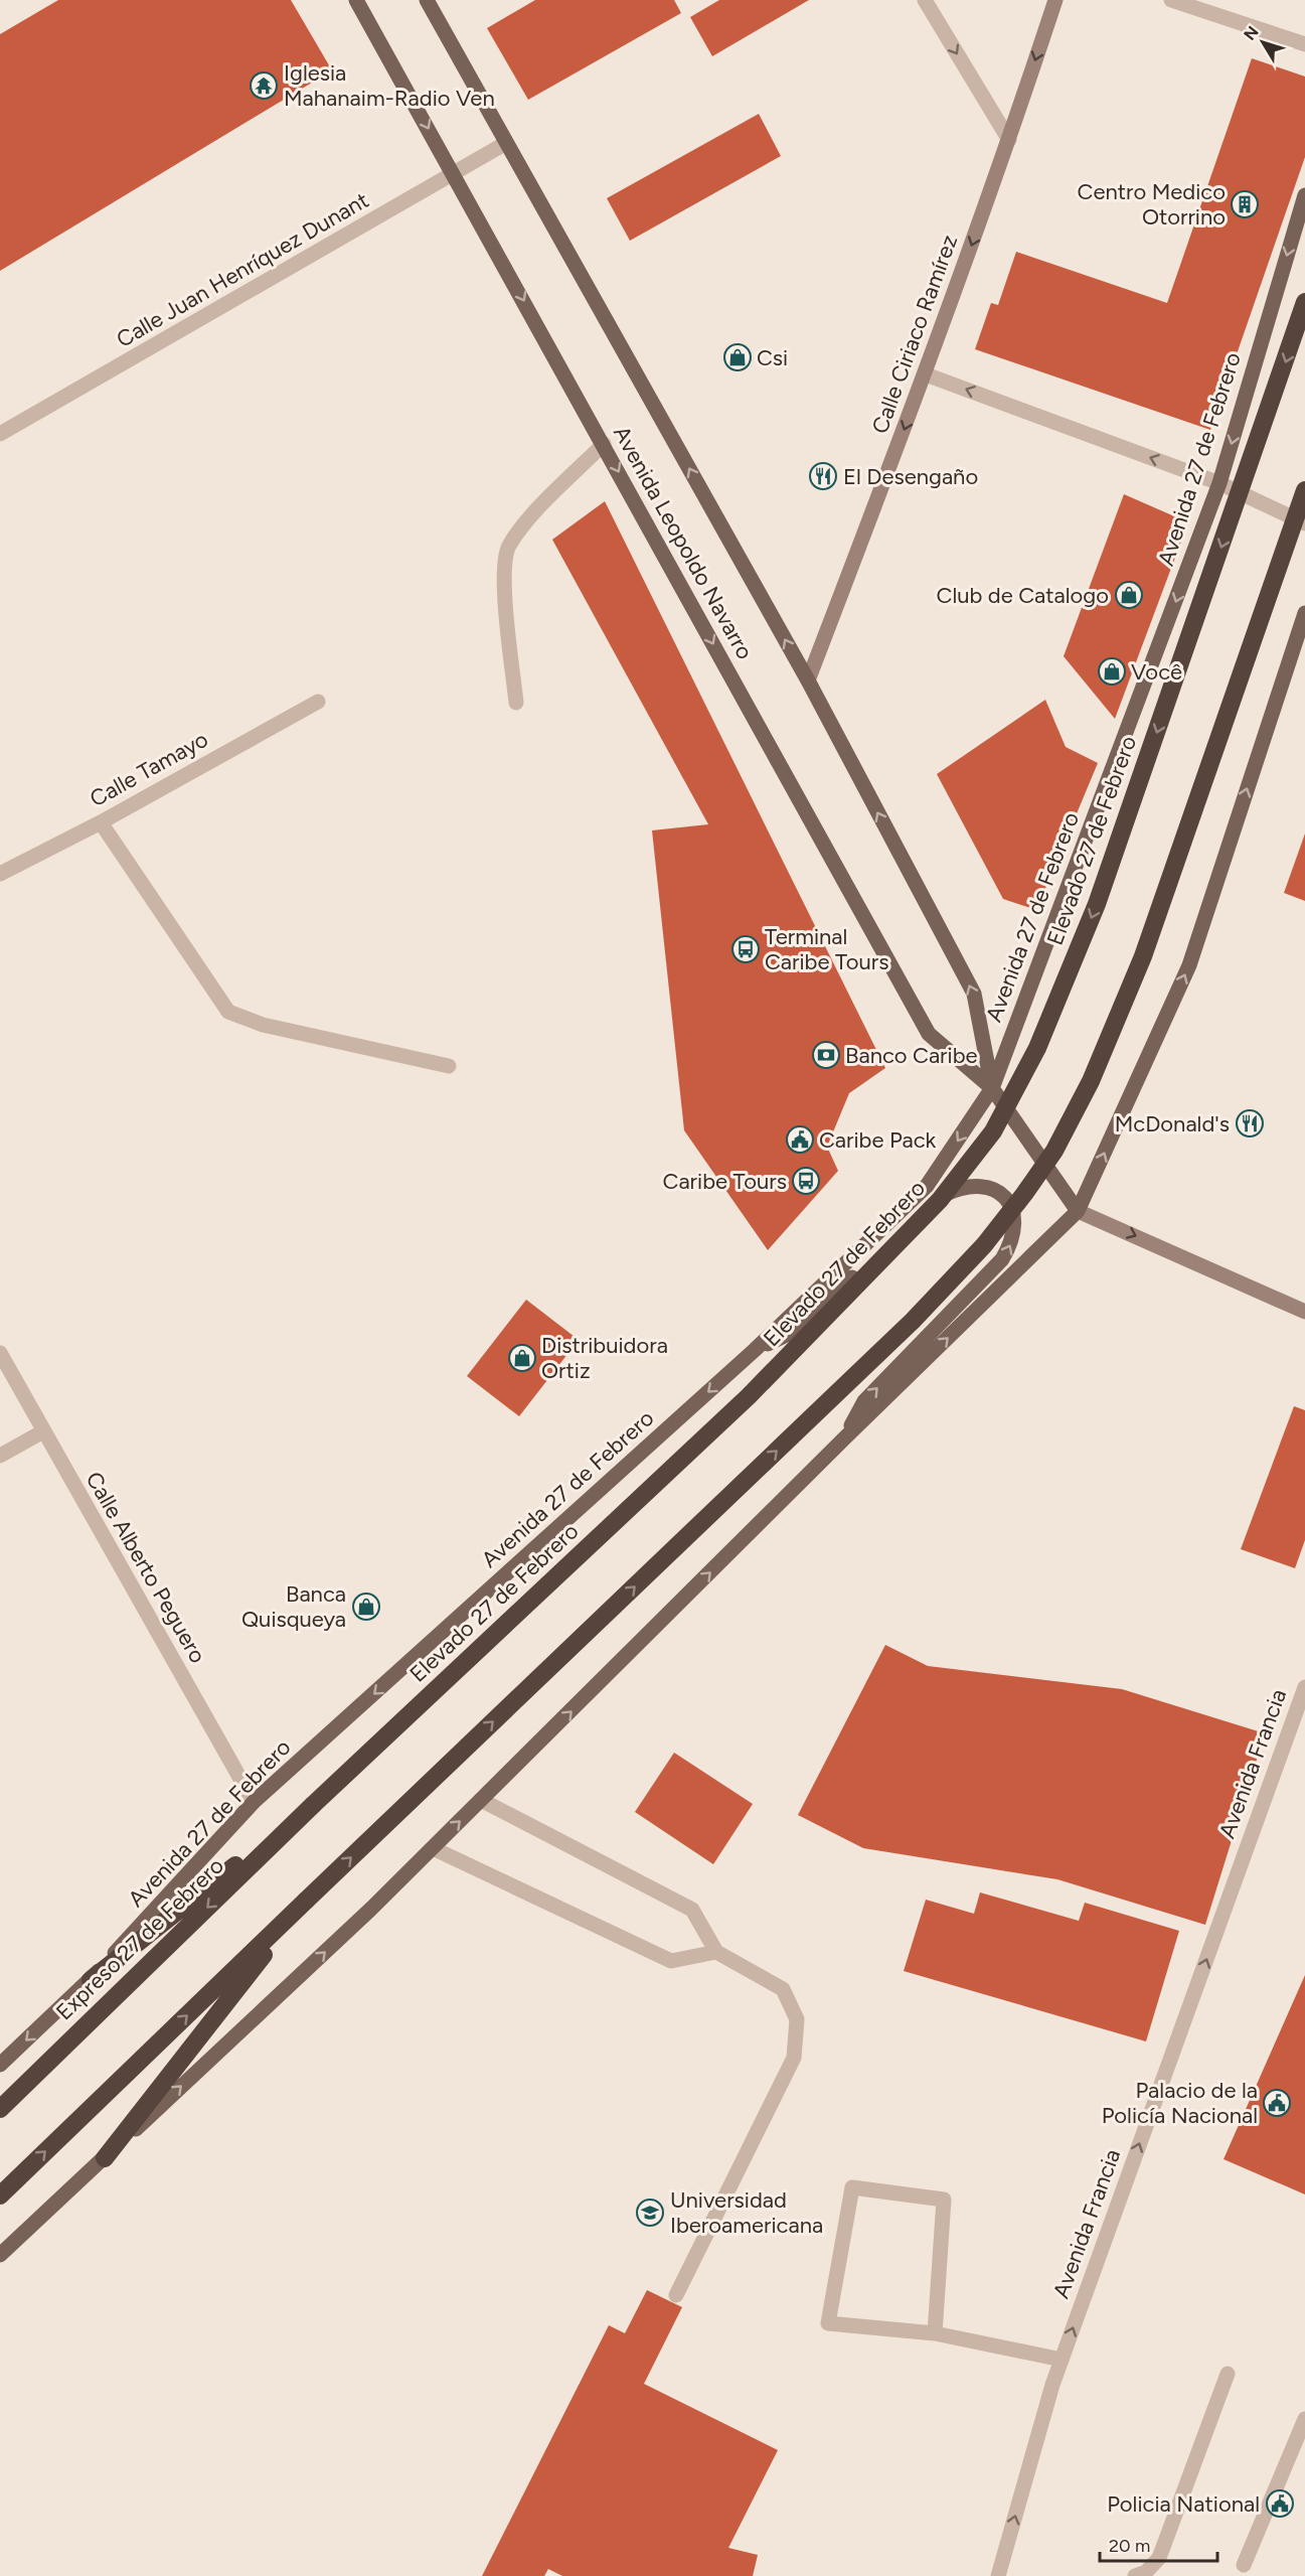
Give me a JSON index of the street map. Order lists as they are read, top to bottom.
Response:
{
  "streets": {
    "highway": ["Elevado 27 de Febrero", "Expreso 27 de Febrero"],
    "main road": ["Avenida 27 de Febrero", "Avenida Leopoldo Navarro"],
    "street": [
      "Calle Juan Henríquez Dunant",
      "Calle Ciriaco Ramírez",
      "Calle Tamayo",
      "Calle Alberto Peguero",
      "Avenida Francia"
    ]
  },
  "crossings": [
    ["Calle Juan Henríquez Dunant", "Avenida Leopoldo Navarro"],
    ["Calle Ciriaco Ramírez", "Avenida Leopoldo Navarro"],
    ["Avenida 27 de Febrero", "Avenida Leopoldo Navarro"],
    ["Avenida 27 de Febrero", "Calle Alberto Peguero"],
    ["Elevado 27 de Febrero", "Expreso 27 de Febrero"]
  ],
  "one_way": ["Calle Ciriaco Ramírez", "Avenida Francia"],
  "places": {
    "temple": ["Iglesia Mahanaim-Radio Ven"],
    "building": ["Centro Medico Otorrino"],
    "shop": [
      "Csi",
      "Club de Catalogo",
      "Você",
      "Distribuidora Ortiz",
      "Banca Quisqueya"
    ],
    "restaurant": ["El Desengaño", "McDonald's"],
    "bus stop": ["Terminal Caribe Tours", "Caribe Tours"],
    "bank": ["Banco Caribe"],
    "public building": ["Caribe Pack", "Palacio de la Policía Nacional", "Policia National"],
    "school or university": ["Universidad Iberoamericana"]
  },
  "scale_bar": "20 m",
  "north": "top left"
}
